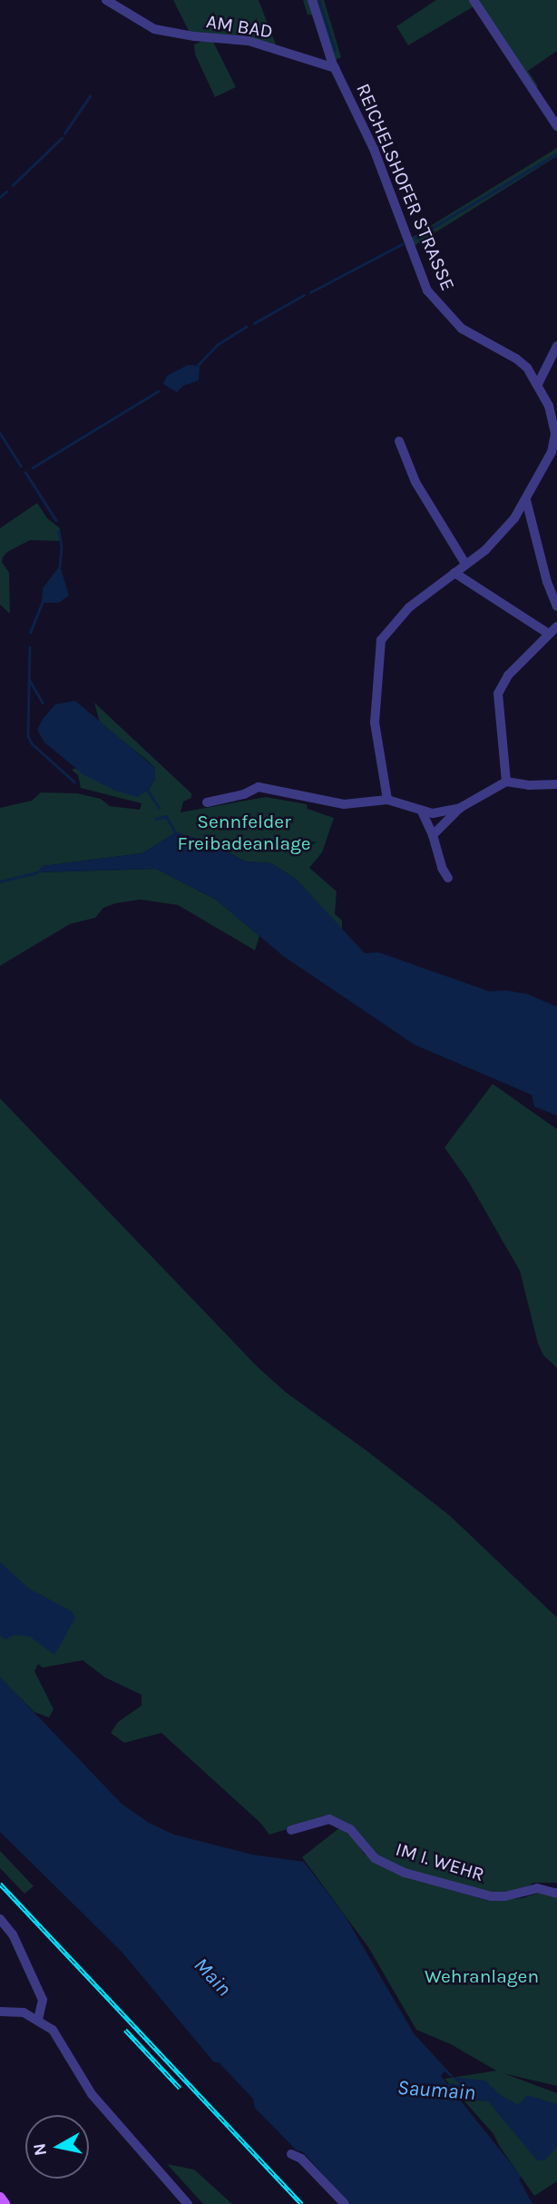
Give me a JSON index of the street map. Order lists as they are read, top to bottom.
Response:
{
  "streets": {
    "street": ["AM BAD", "REICHELSHOFER STRASSE", "IM I. WEHR"]
  },
  "crossings": [
    ["AM BAD", "REICHELSHOFER STRASSE"]
  ],
  "water": ["Main", "Saumain"],
  "parks": ["Sennfelder Freibadeanlage", "Wehranlagen"],
  "north": "left"
}
